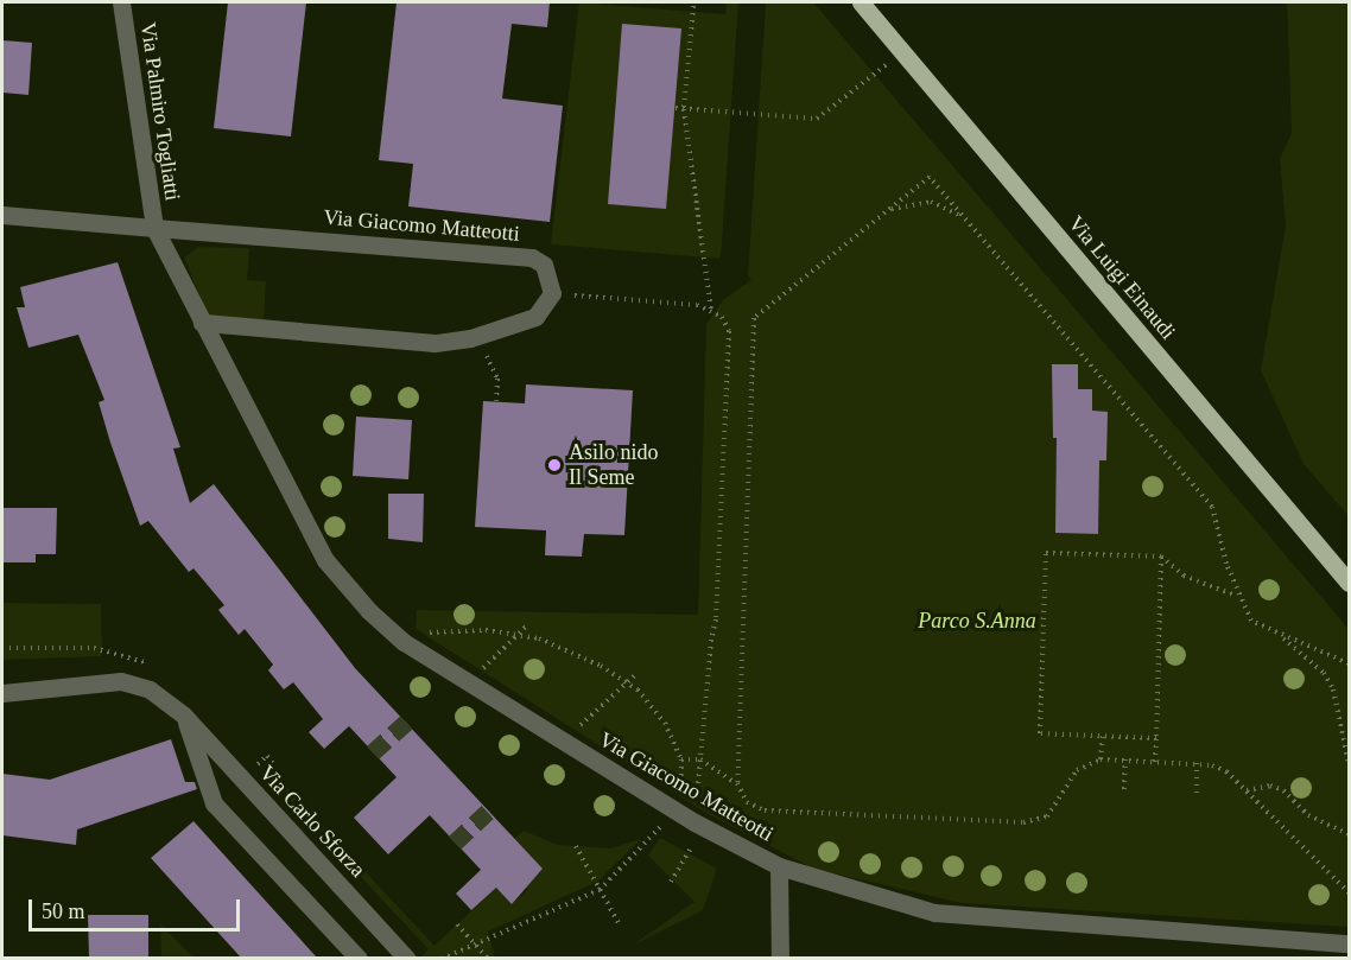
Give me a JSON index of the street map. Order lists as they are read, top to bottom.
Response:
{
  "streets": {
    "main road": ["Via Luigi Einaudi"],
    "street": ["Via Palmiro Togliatti", "Via Giacomo Matteotti", "Via Carlo Sforza"]
  },
  "crossings": [
    ["Via Palmiro Togliatti", "Via Giacomo Matteotti"]
  ],
  "parks": ["Parco S.Anna"],
  "places": ["Asilo nido Il Seme"],
  "scale_bar": "50 m"
}
